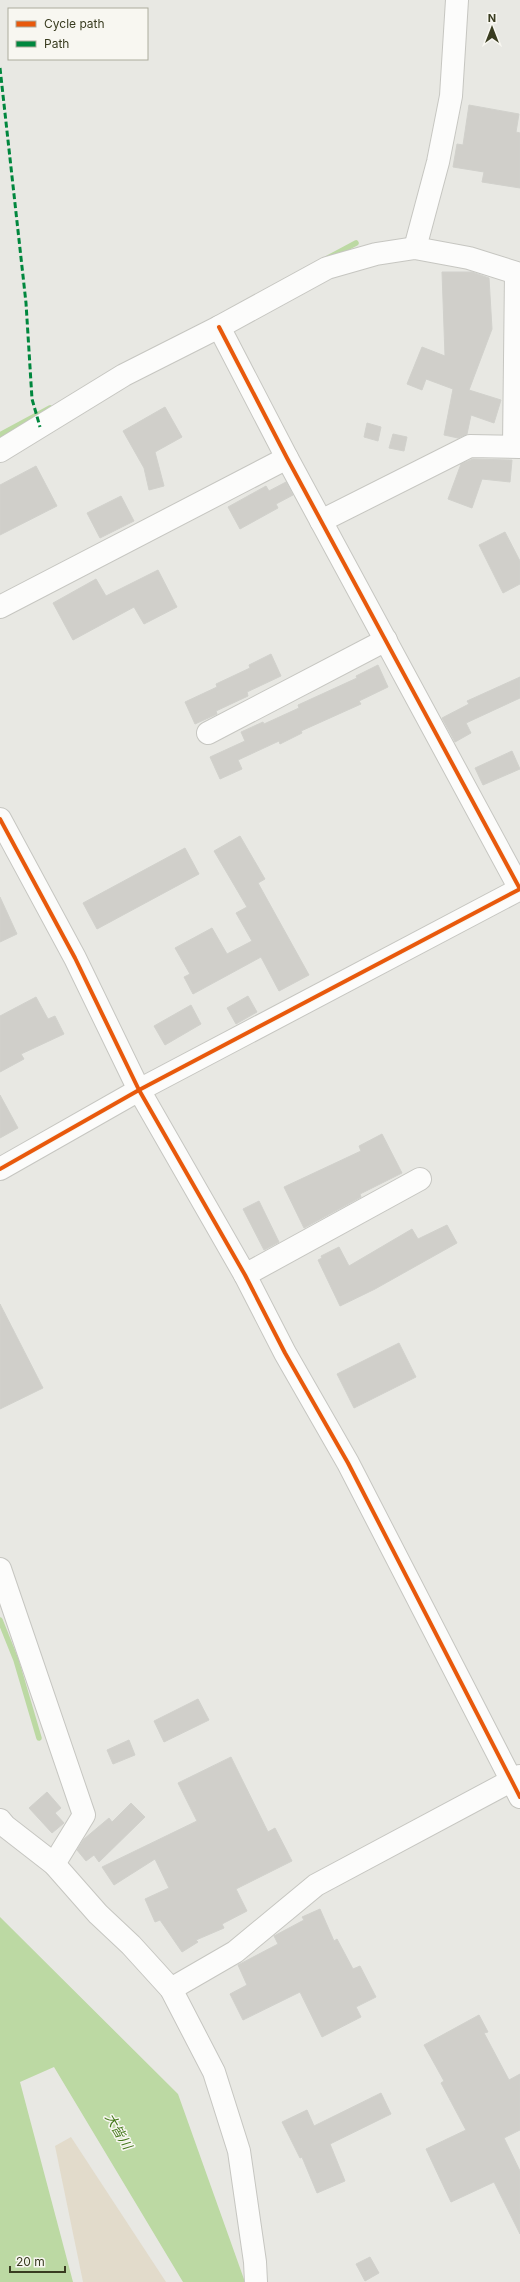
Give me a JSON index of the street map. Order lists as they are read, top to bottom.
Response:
{
  "water": ["大皆川"],
  "legend": ["Cycle path", "Path"],
  "scale_bar": "20 m",
  "north": "top"
}
